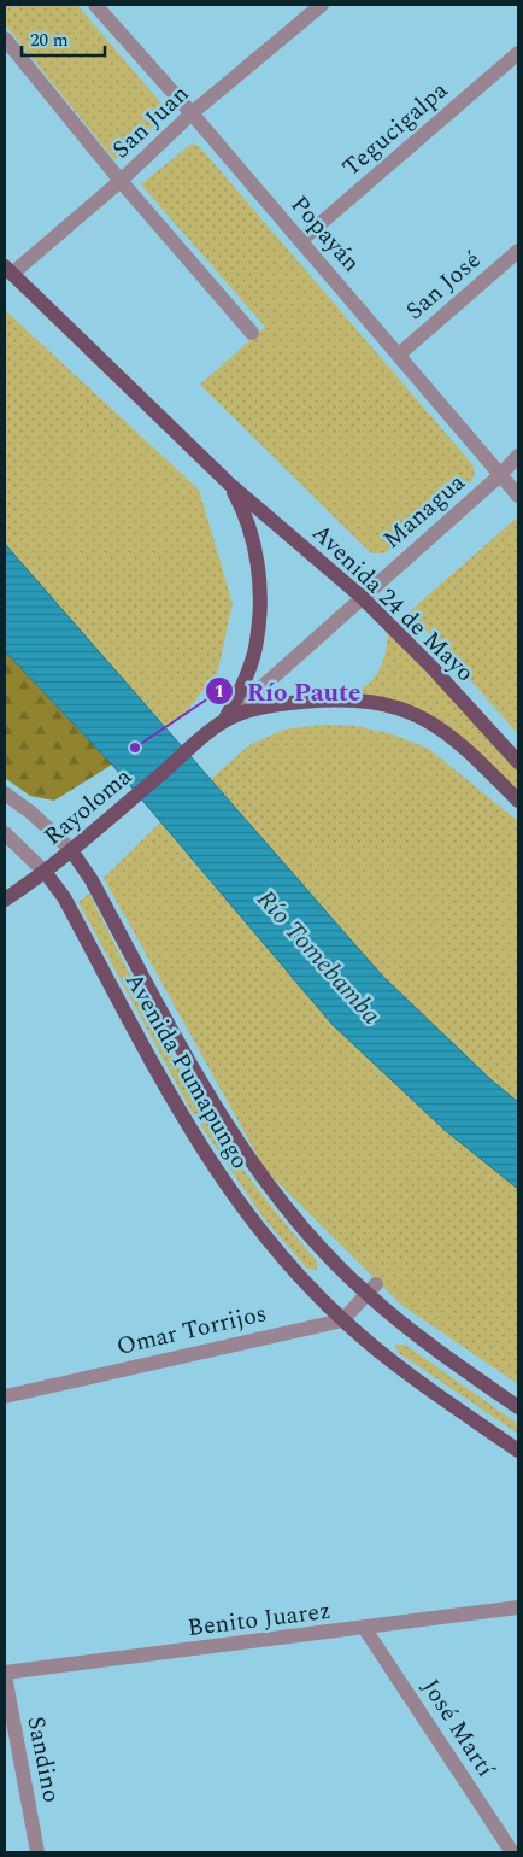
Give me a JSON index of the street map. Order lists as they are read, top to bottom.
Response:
{
  "streets": {
    "main road": ["Avenida 24 de Mayo", "Rayoloma", "Avenida Pumapungo"],
    "street": [
      "San Juan",
      "Tegucigalpa",
      "Popayán",
      "San José",
      "Managua",
      "Omar Torrijos",
      "Benito Juarez",
      "José Martí",
      "Sandino"
    ]
  },
  "crossings": [
    ["San Juan", "Popayán"],
    ["San Juan", "Avenida 24 de Mayo"],
    ["Tegucigalpa", "Popayán"],
    ["Popayán", "San José"],
    ["Popayán", "Managua"],
    ["Managua", "Avenida 24 de Mayo"],
    ["Managua", "Rayoloma"],
    ["Avenida 24 de Mayo", "Rayoloma"],
    ["Rayoloma", "Avenida Pumapungo"],
    ["Avenida Pumapungo", "Omar Torrijos"],
    ["Benito Juarez", "José Martí"],
    ["Benito Juarez", "Sandino"]
  ],
  "water": ["Río Tomebamba"],
  "places": ["Río Paute"],
  "scale_bar": "20 m"
}
